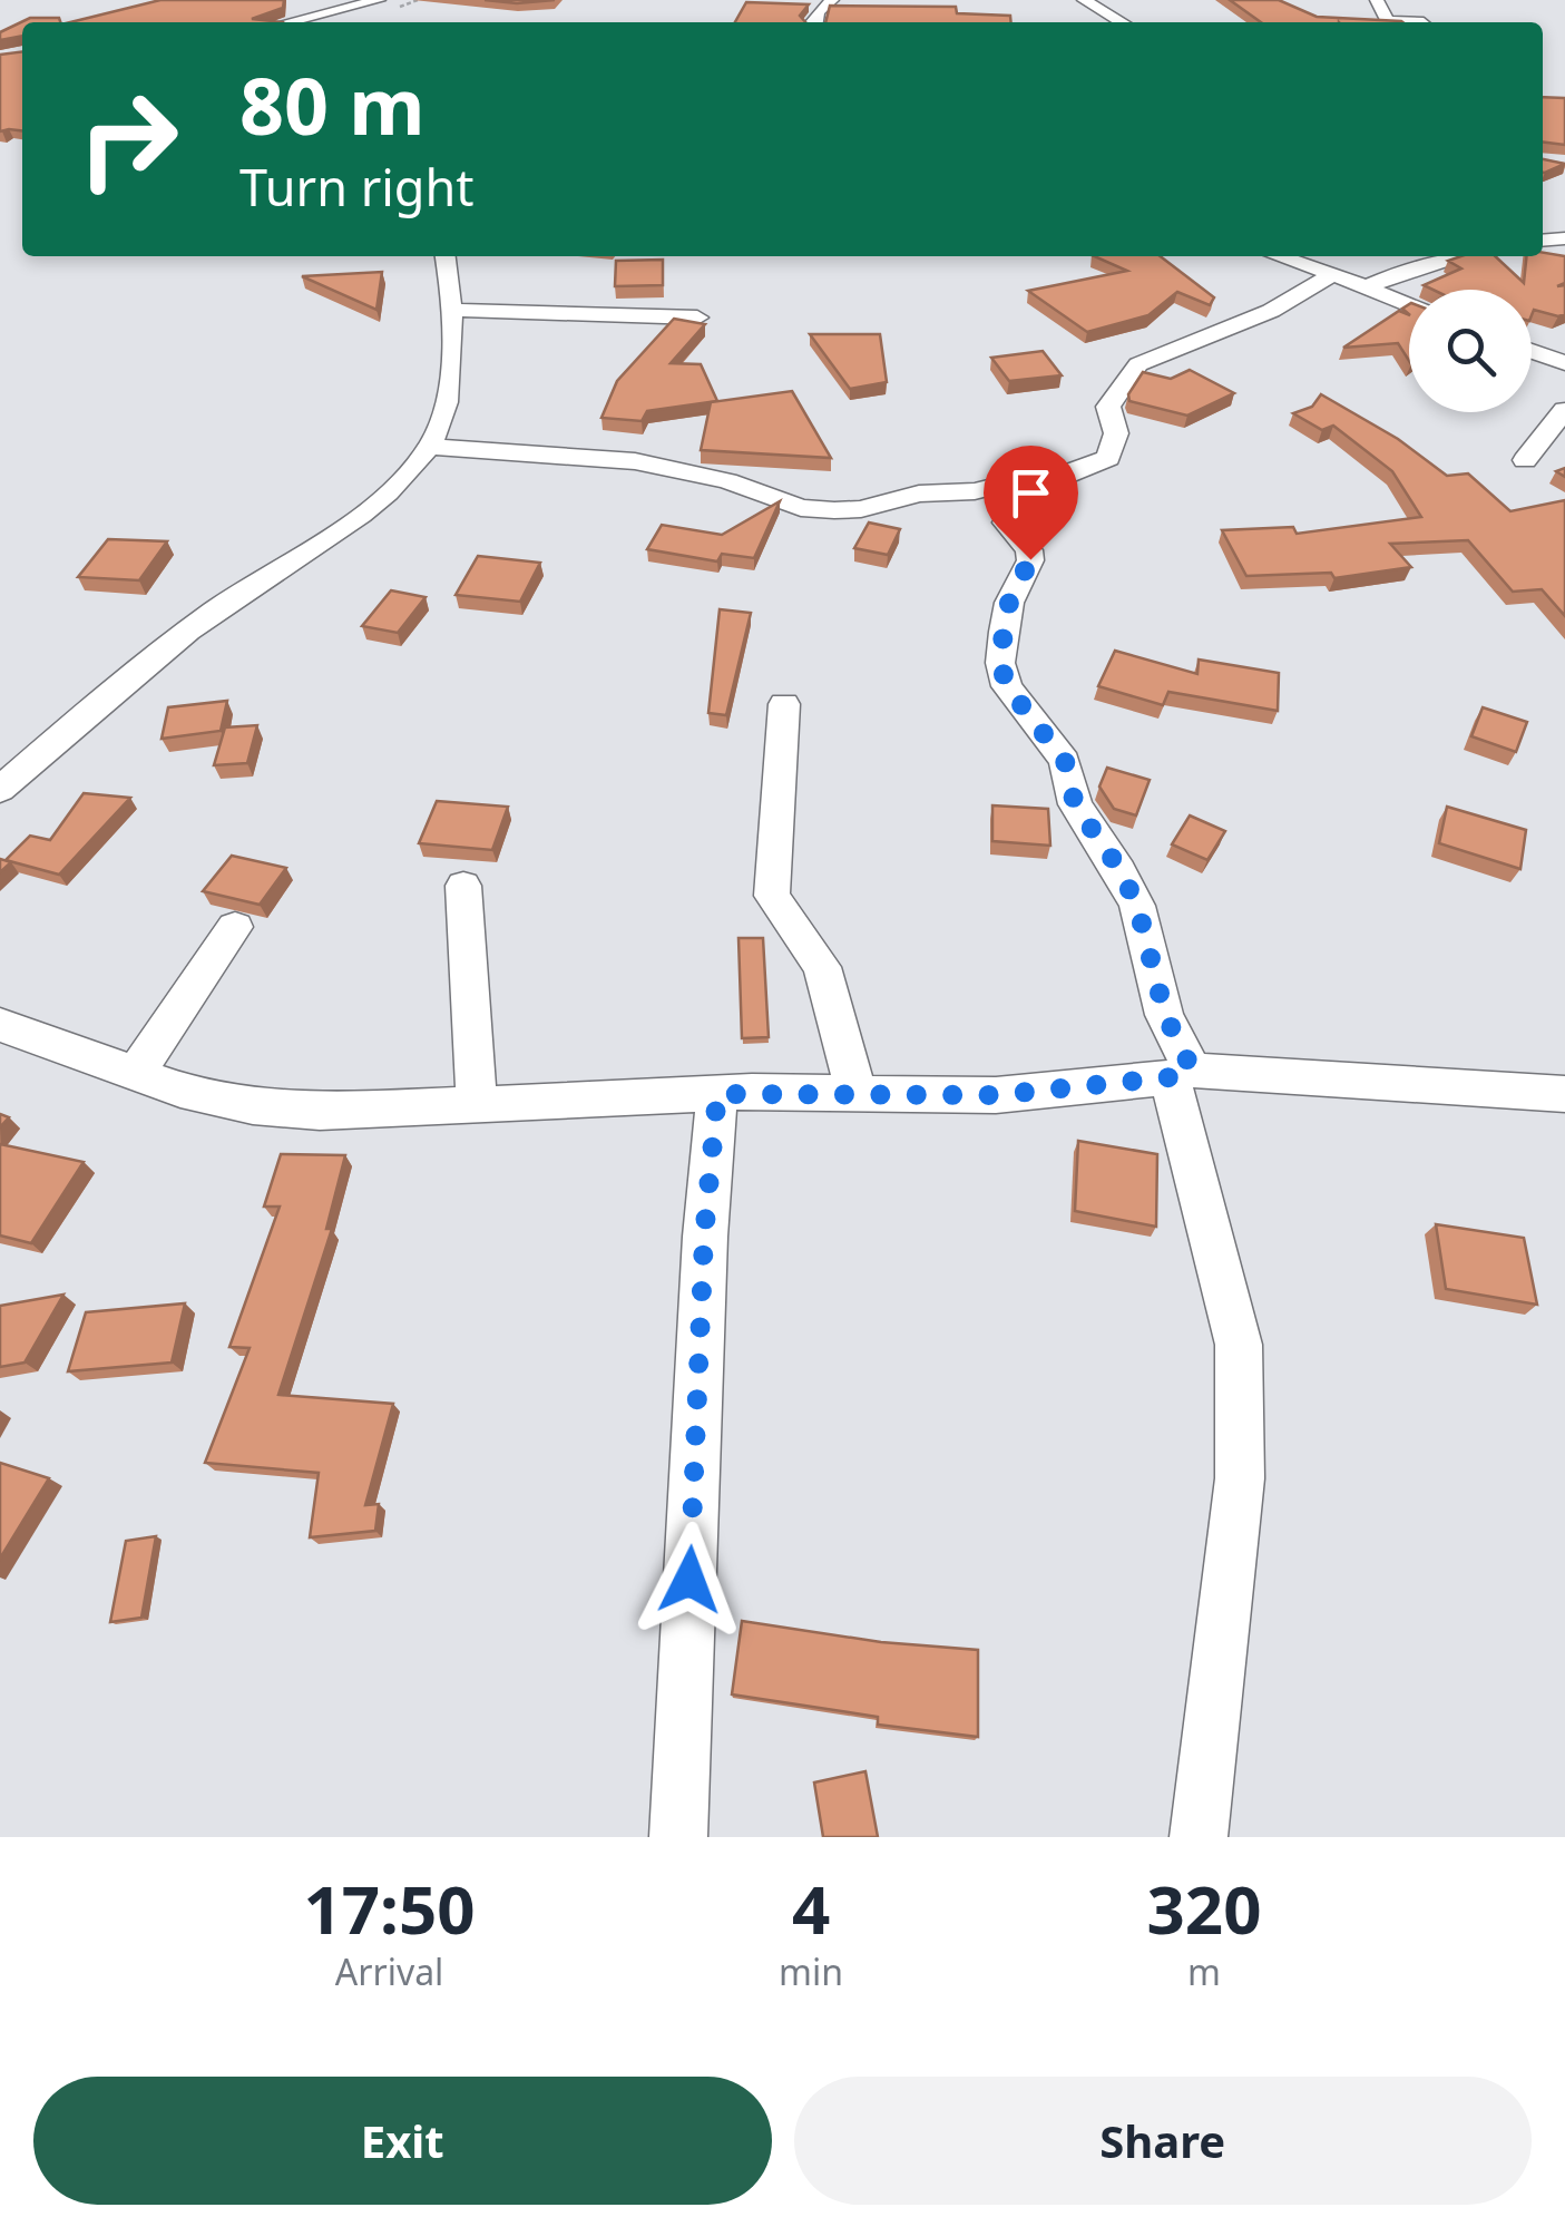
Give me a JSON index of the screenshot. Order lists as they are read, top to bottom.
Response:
{
  "page": {
    "turn": ["80 m", "Turn right"],
    "eta": [
      "17:50",
      "Arrival",
      "4",
      "min",
      "320",
      "m"
    ],
    "buttons": ["Exit", "Share"]
  }
}
